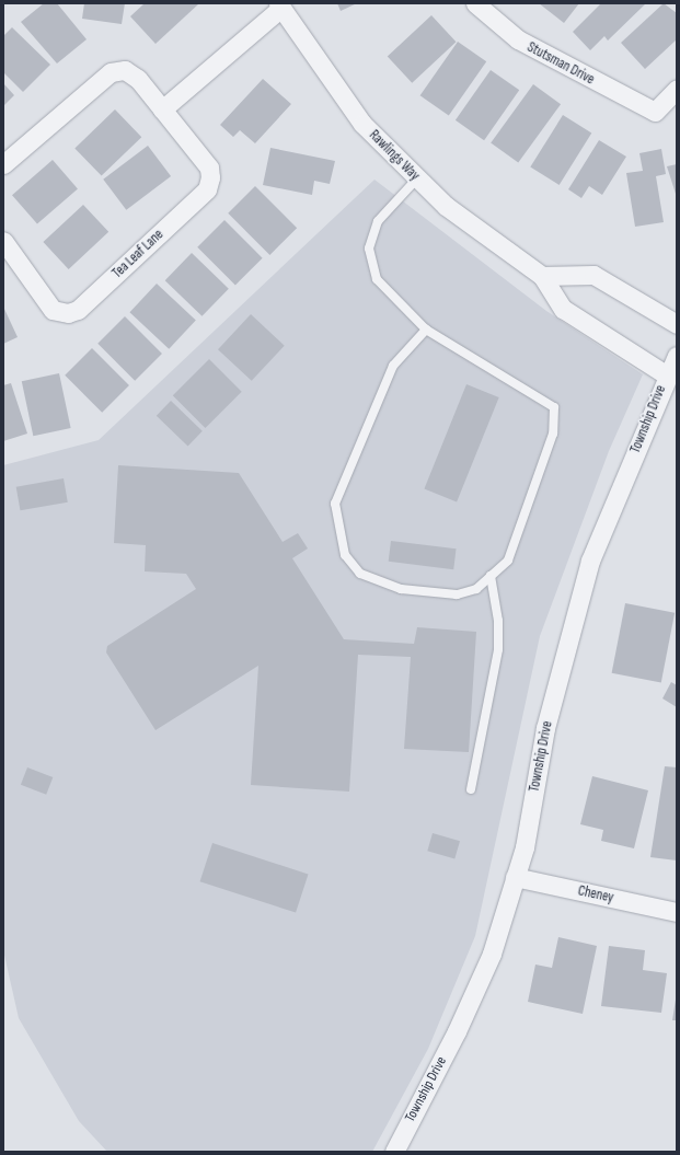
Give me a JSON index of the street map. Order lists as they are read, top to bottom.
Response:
{
  "streets": {
    "street": [
      "Stutsman Drive",
      "Rawlings Way",
      "Tea Leaf Lane",
      "Township Drive",
      "Cheney"
    ]
  },
  "crossings": [
    ["Rawlings Way", "Township Drive"],
    ["Township Drive", "Cheney"]
  ]
}
